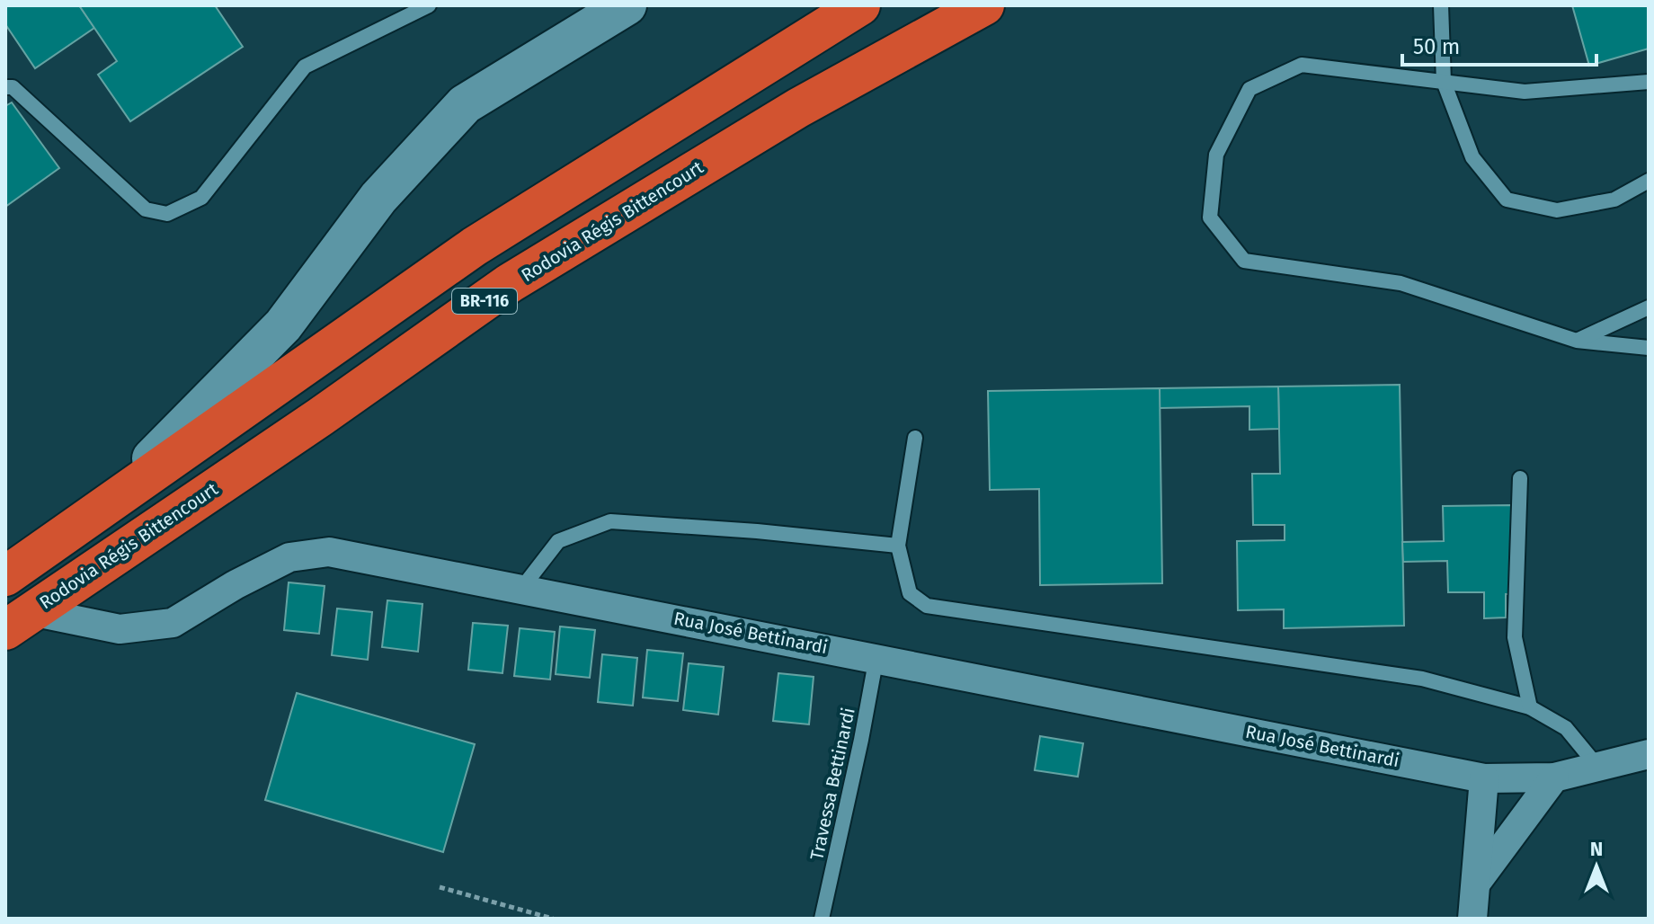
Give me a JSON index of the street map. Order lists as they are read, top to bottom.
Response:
{
  "streets": {
    "highway": ["Rodovia Régis Bittencourt", "BR-116"],
    "street": ["Rua José Bettinardi"],
    "lane": ["Travessa Bettinardi"]
  },
  "crossings": [
    ["Rodovia Régis Bittencourt", "Rua José Bettinardi"],
    ["Rua José Bettinardi", "Travessa Bettinardi"]
  ],
  "scale_bar": "50 m",
  "north": "top"
}
